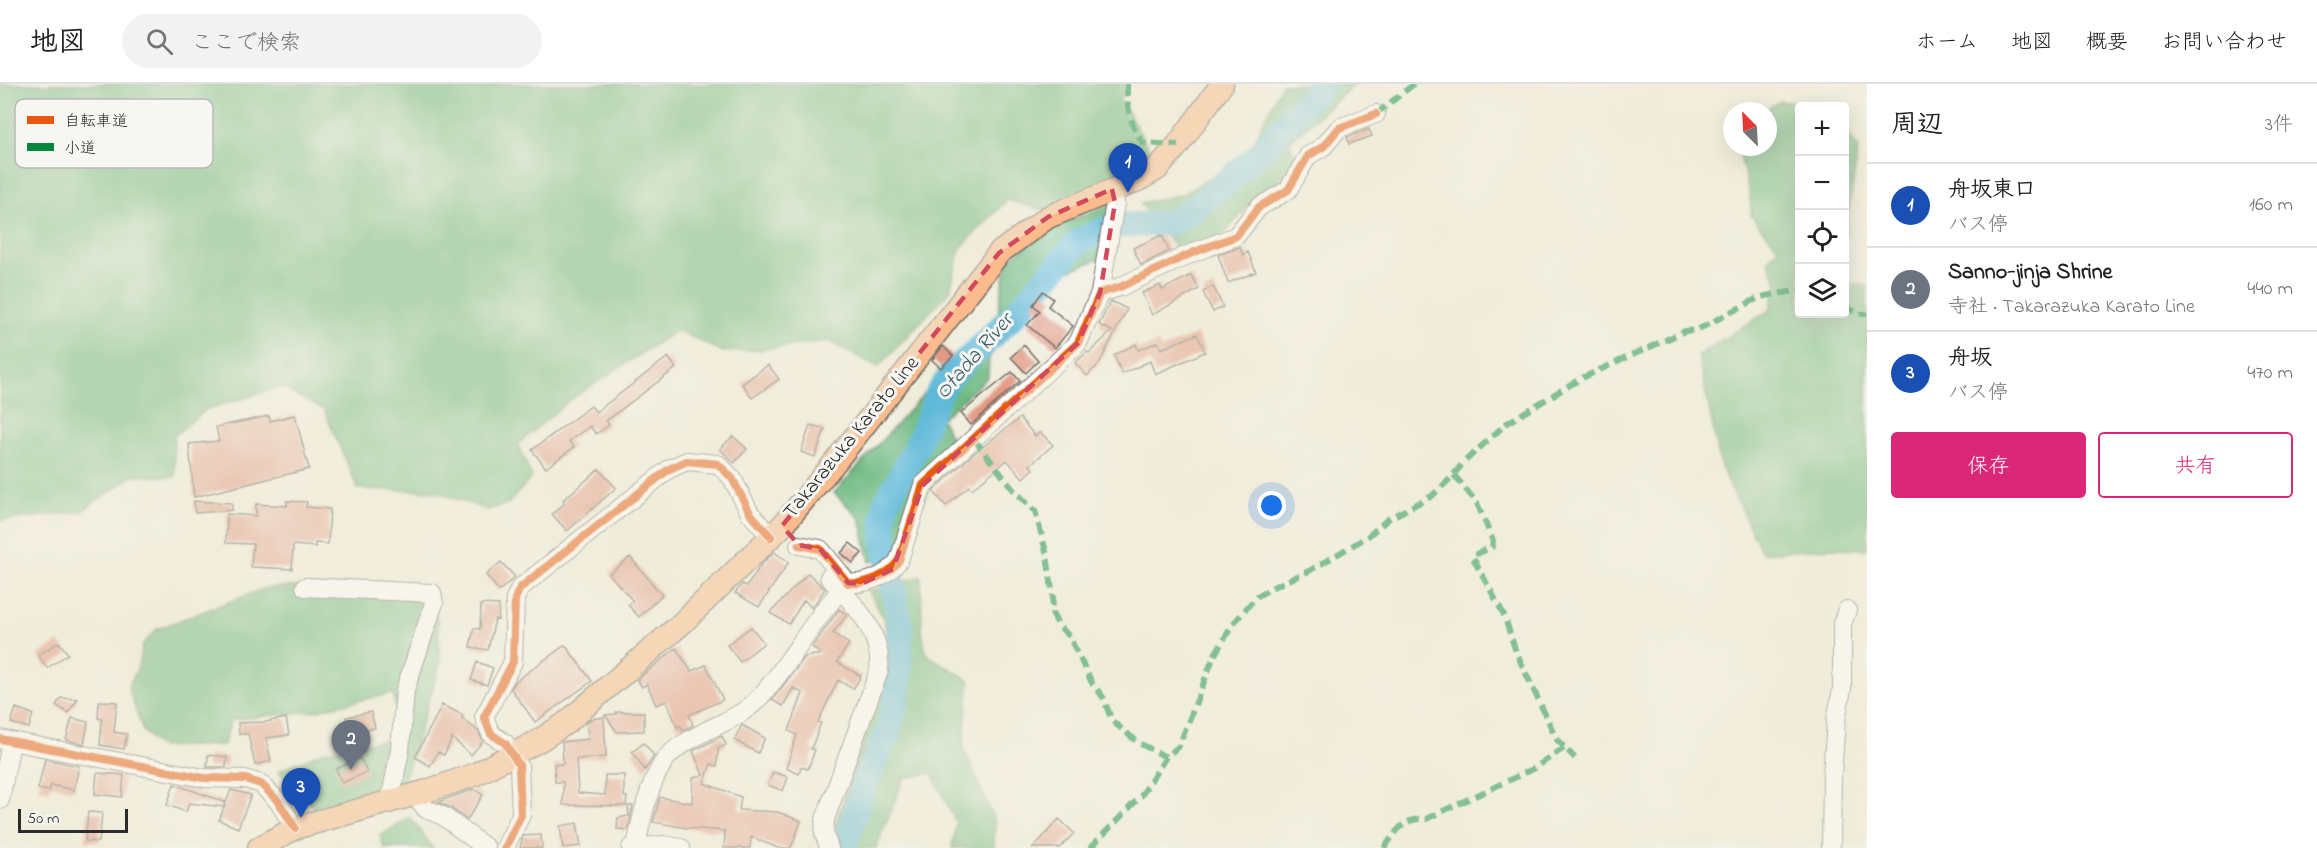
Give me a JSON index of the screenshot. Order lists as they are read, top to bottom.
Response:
{
  "streets": {
    "main road": ["Takarazuka Karato Line"]
  },
  "water": ["Otada River"],
  "legend": ["自転車道", "小道"],
  "scale_bar": "50 m",
  "north": "top left",
  "page": {
    "header": "地図",
    "search": "ここで検索",
    "nav": [
      "ホーム",
      "地図",
      "概要",
      "お問い合わせ"
    ],
    "heading": ["周辺", "3件"],
    "map_buttons": ["+", "−"],
    "pins": ["1", "2", "3"],
    "list": [
      {
        "mark": "1",
        "name": "舟坂東口",
        "note": "バス停",
        "value": "160 m"
      },
      {
        "mark": "2",
        "name": "Sanno-jinja Shrine",
        "note": "寺社 · Takarazuka Karato Line",
        "value": "440 m"
      },
      {
        "mark": "3",
        "name": "舟坂",
        "note": "バス停",
        "value": "470 m"
      }
    ],
    "buttons": ["保存", "共有"],
    "scale": "50 m"
  }
}
